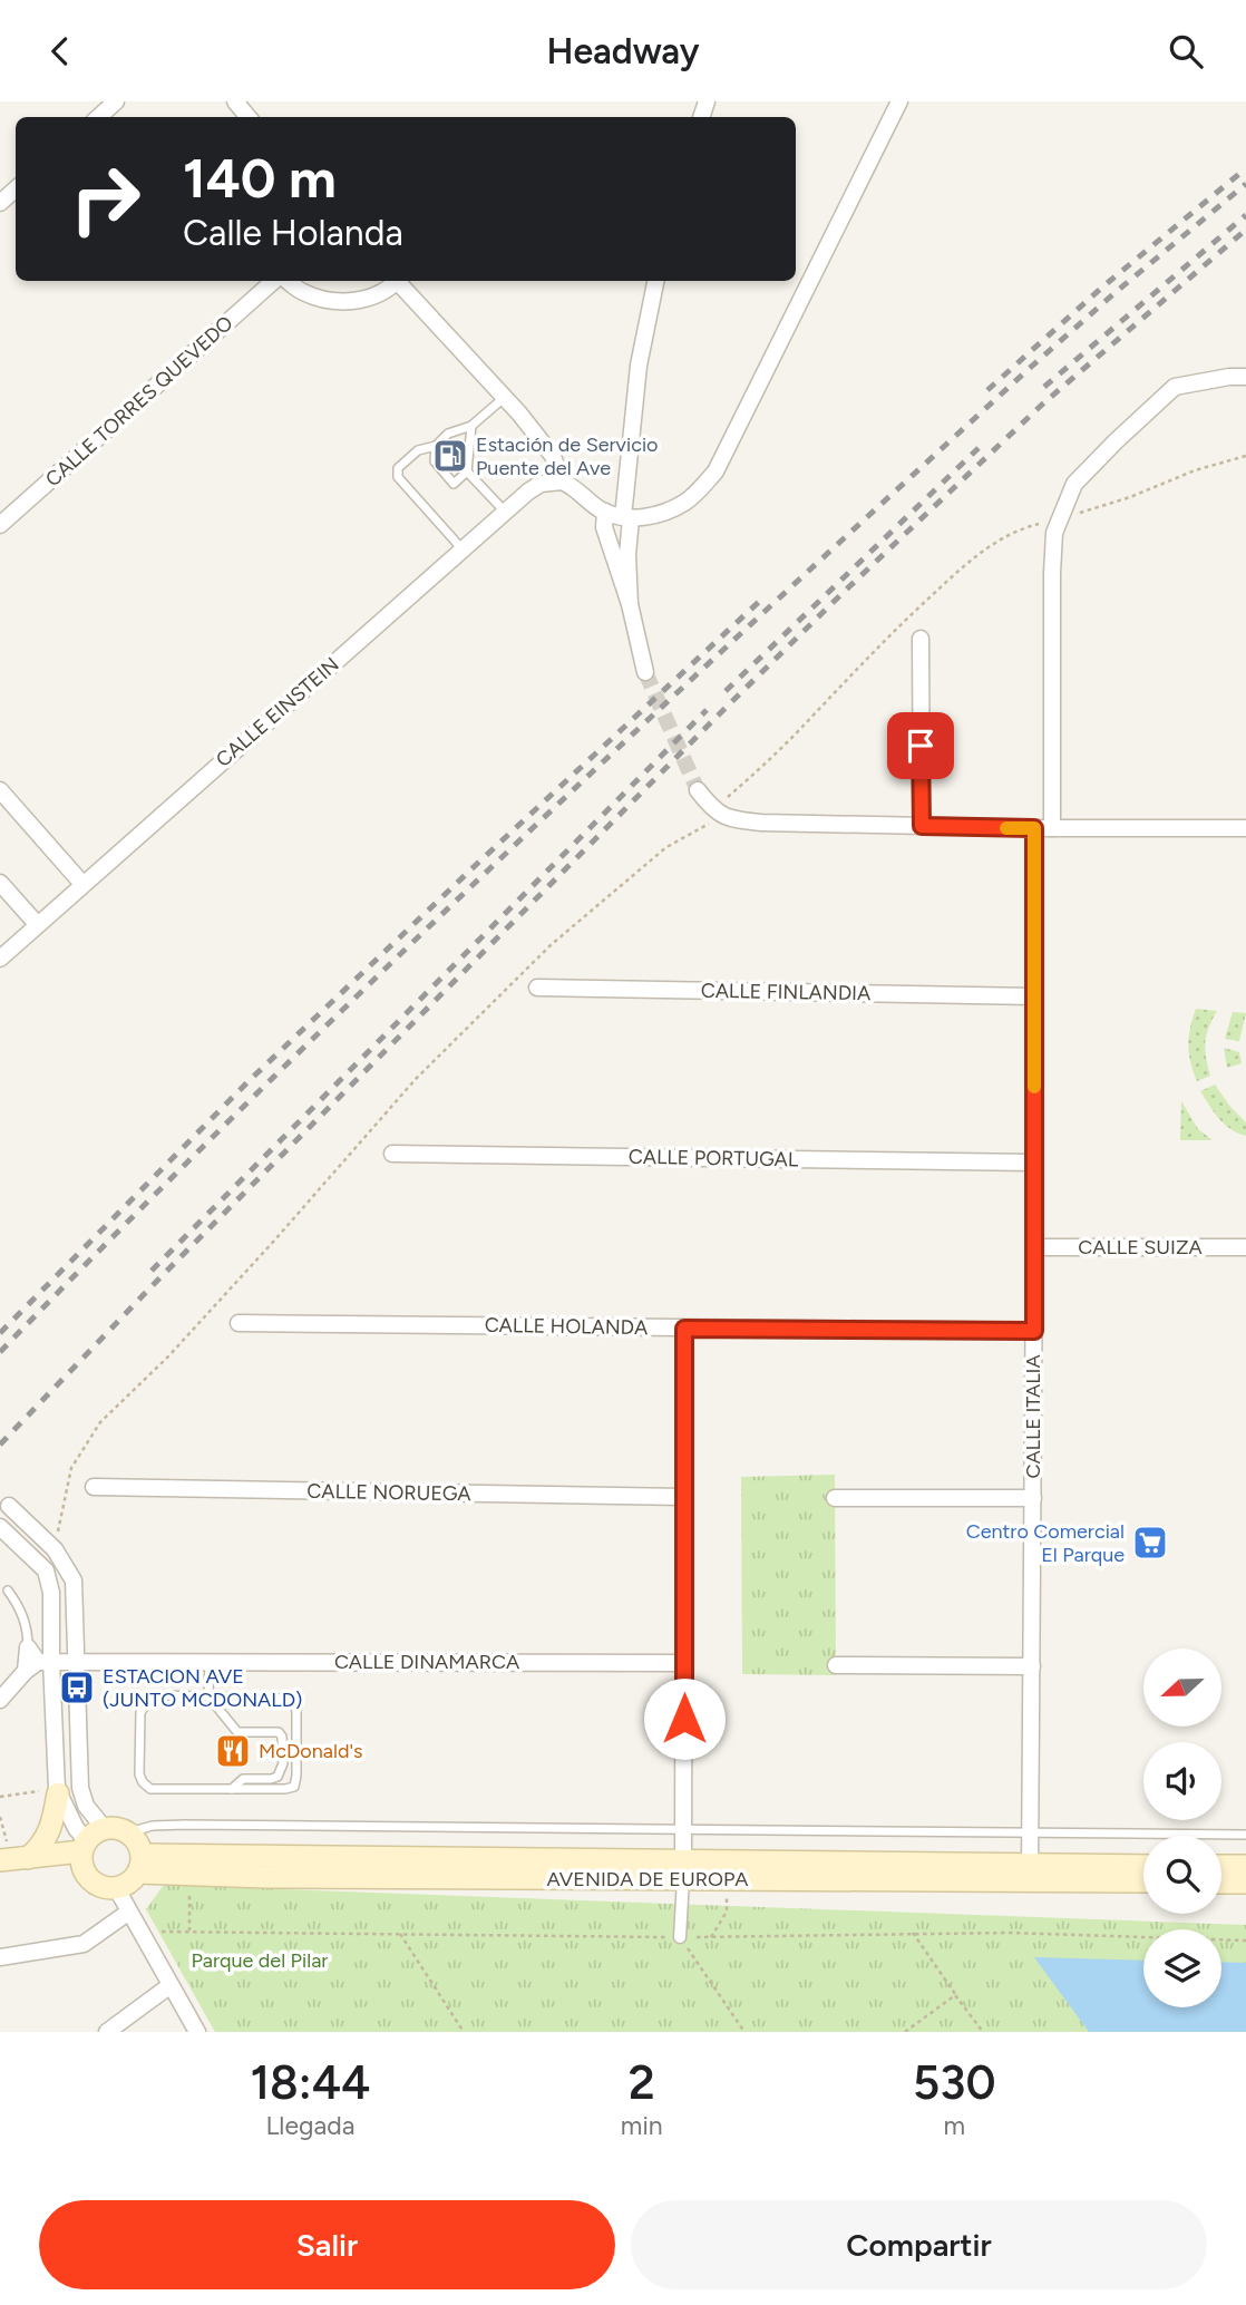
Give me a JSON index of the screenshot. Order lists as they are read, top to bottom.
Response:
{
  "streets": {
    "main road": ["AVENIDA DE EUROPA"],
    "street": [
      "CALLE TORRES QUEVEDO",
      "CALLE EINSTEIN",
      "CALLE FINLANDIA",
      "CALLE PORTUGAL",
      "CALLE SUIZA",
      "CALLE HOLANDA",
      "CALLE ITALIA",
      "CALLE NORUEGA",
      "CALLE DINAMARCA"
    ]
  },
  "crossings": [
    ["CALLE FINLANDIA", "CALLE ITALIA"],
    ["CALLE PORTUGAL", "CALLE ITALIA"],
    ["CALLE SUIZA", "CALLE ITALIA"],
    ["CALLE HOLANDA", "CALLE ITALIA"],
    ["CALLE ITALIA", "AVENIDA DE EUROPA"]
  ],
  "parks": ["Parque del Pilar"],
  "places": {
    "fuel station": ["Estación de Servicio Puente del Ave"],
    "supermarket": ["Centro Comercial El Parque"],
    "bus stop": ["ESTACION AVE (JUNTO MCDONALD)"],
    "restaurant": ["McDonald's"]
  },
  "north": "left",
  "page": {
    "header": "Headway",
    "turn": ["140 m", "Calle Holanda"],
    "eta": [
      "18:44",
      "Llegada",
      "2",
      "min",
      "530",
      "m"
    ],
    "buttons": ["Salir", "Compartir"]
  }
}
